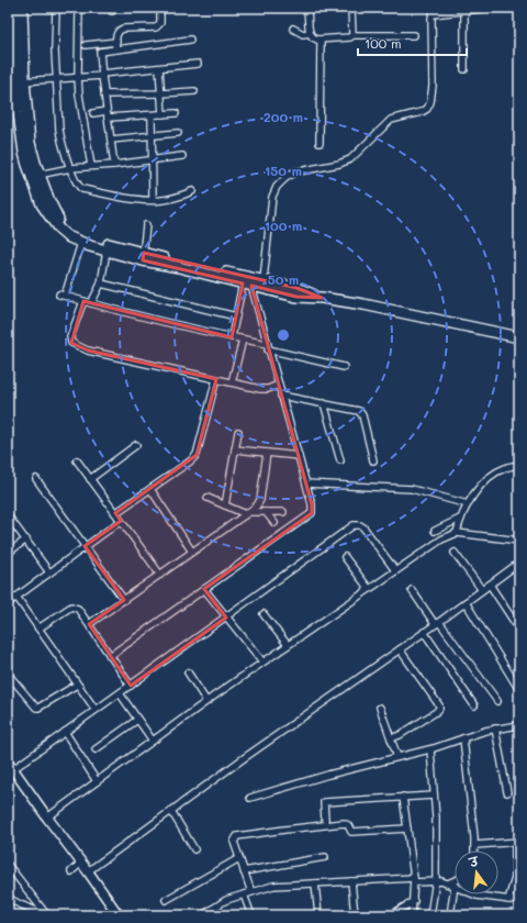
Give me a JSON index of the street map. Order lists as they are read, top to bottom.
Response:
{
  "scale_bar": "100 m",
  "north": "top",
  "rings": [
    "200 m",
    "150 m",
    "100 m",
    "50 m"
  ]
}
